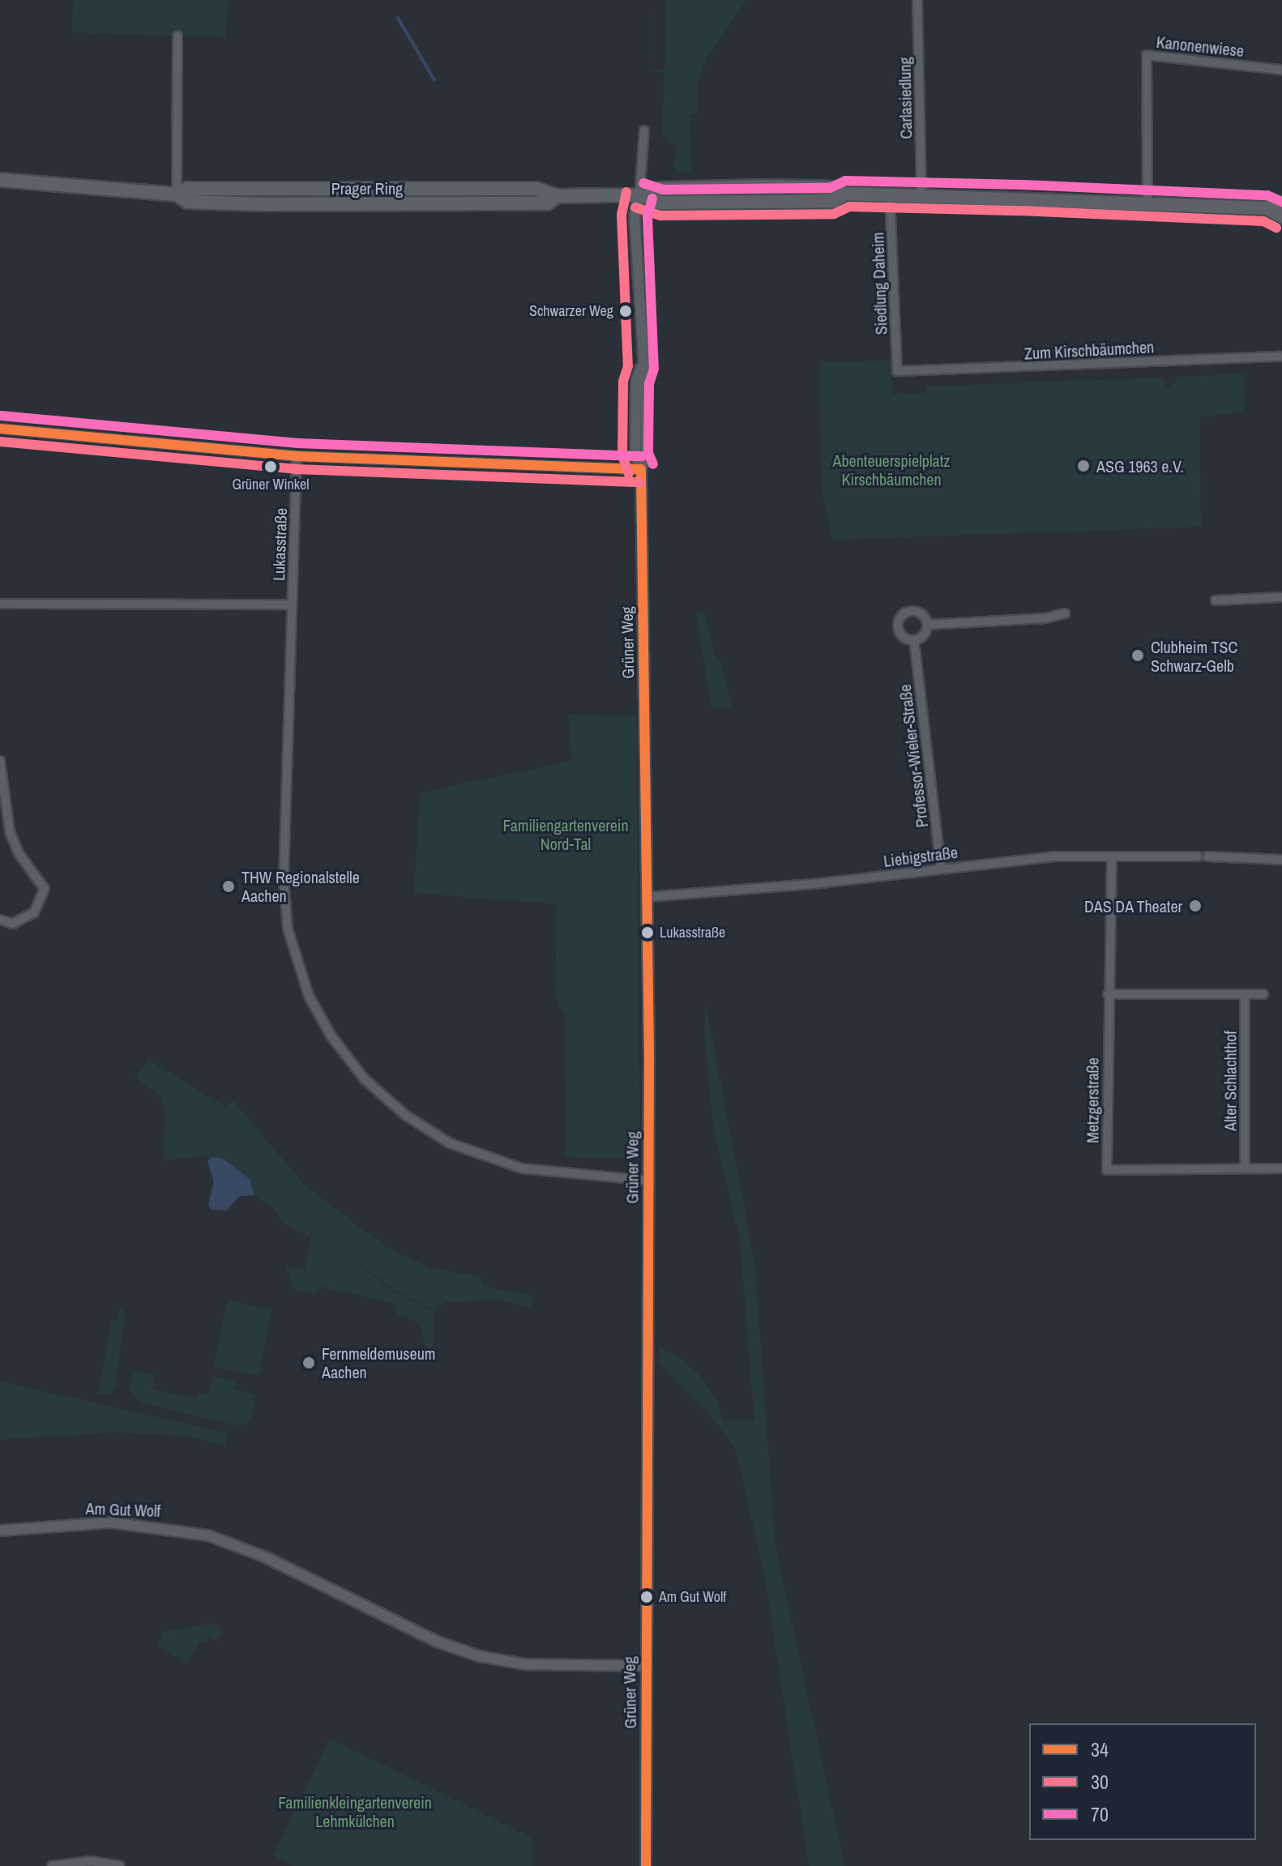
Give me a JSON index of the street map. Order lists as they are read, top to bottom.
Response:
{
  "streets": {
    "main road": ["Prager Ring"],
    "street": [
      "Kanonenwiese",
      "Carlasiedlung",
      "Siedlung Daheim",
      "Zum Kirschbäumchen",
      "Lukasstraße",
      "Grüner Weg",
      "Professor-Wieler-Straße",
      "Liebigstraße",
      "Alter Schlachthof",
      "Metzgerstraße",
      "Am Gut Wolf"
    ]
  },
  "crossings": [
    ["Kanonenwiese", "Prager Ring"],
    ["Carlasiedlung", "Prager Ring"],
    ["Prager Ring", "Siedlung Daheim"],
    ["Prager Ring", "Grüner Weg"],
    ["Siedlung Daheim", "Zum Kirschbäumchen"],
    ["Lukasstraße", "Grüner Weg"],
    ["Grüner Weg", "Liebigstraße"],
    ["Grüner Weg", "Am Gut Wolf"],
    ["Professor-Wieler-Straße", "Liebigstraße"],
    ["Liebigstraße", "Metzgerstraße"],
    ["Alter Schlachthof", "Metzgerstraße"]
  ],
  "parks": ["Abenteuerspielplatz Kirschbäumchen", "Familiengartenverein Nord-Tal", "Familienkleingartenverein Lehmkülchen"],
  "places": [
    "Schwarzer Weg",
    "ASG 1963 e.V.",
    "Grüner Winkel",
    "Clubheim TSC Schwarz-Gelb",
    "THW Regionalstelle Aachen",
    "DAS DA Theater",
    "Lukasstraße",
    "Fernmeldemuseum Aachen",
    "Am Gut Wolf"
  ],
  "lines": ["transit line 70", "transit line 30", "transit line 34"],
  "legend": ["34", "30", "70"]
}
